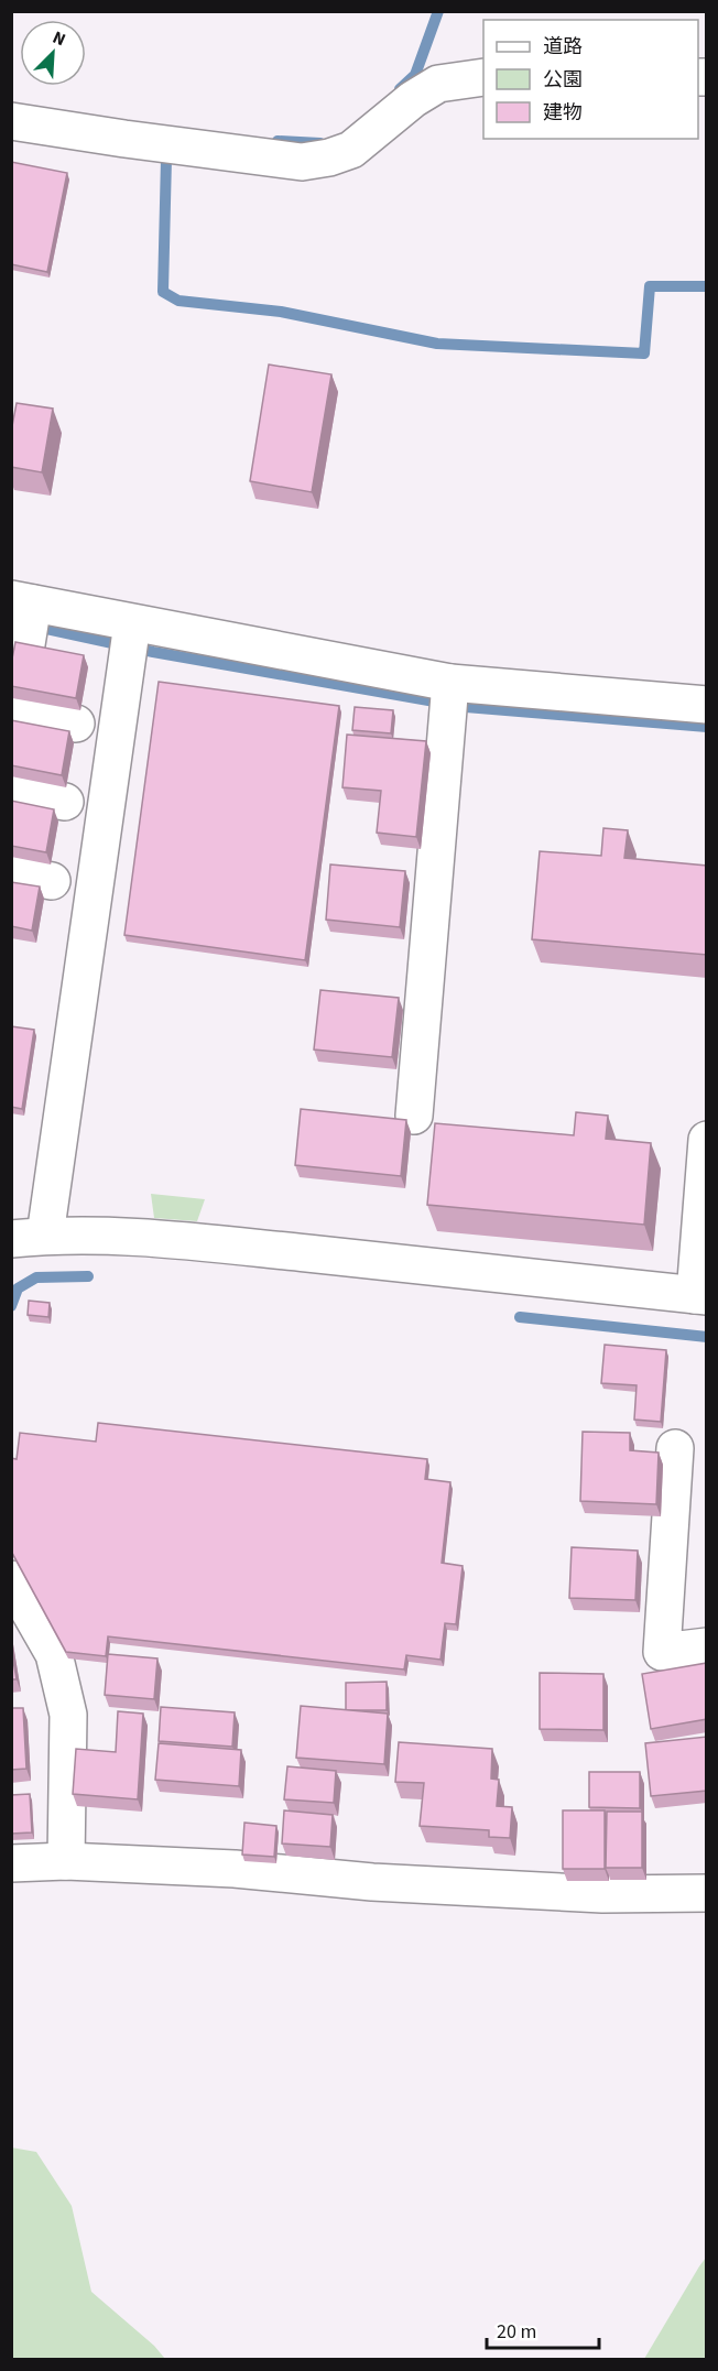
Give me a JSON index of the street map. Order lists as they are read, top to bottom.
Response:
{
  "legend": ["道路", "公園", "建物"],
  "scale_bar": "20 m",
  "north": "top right"
}
